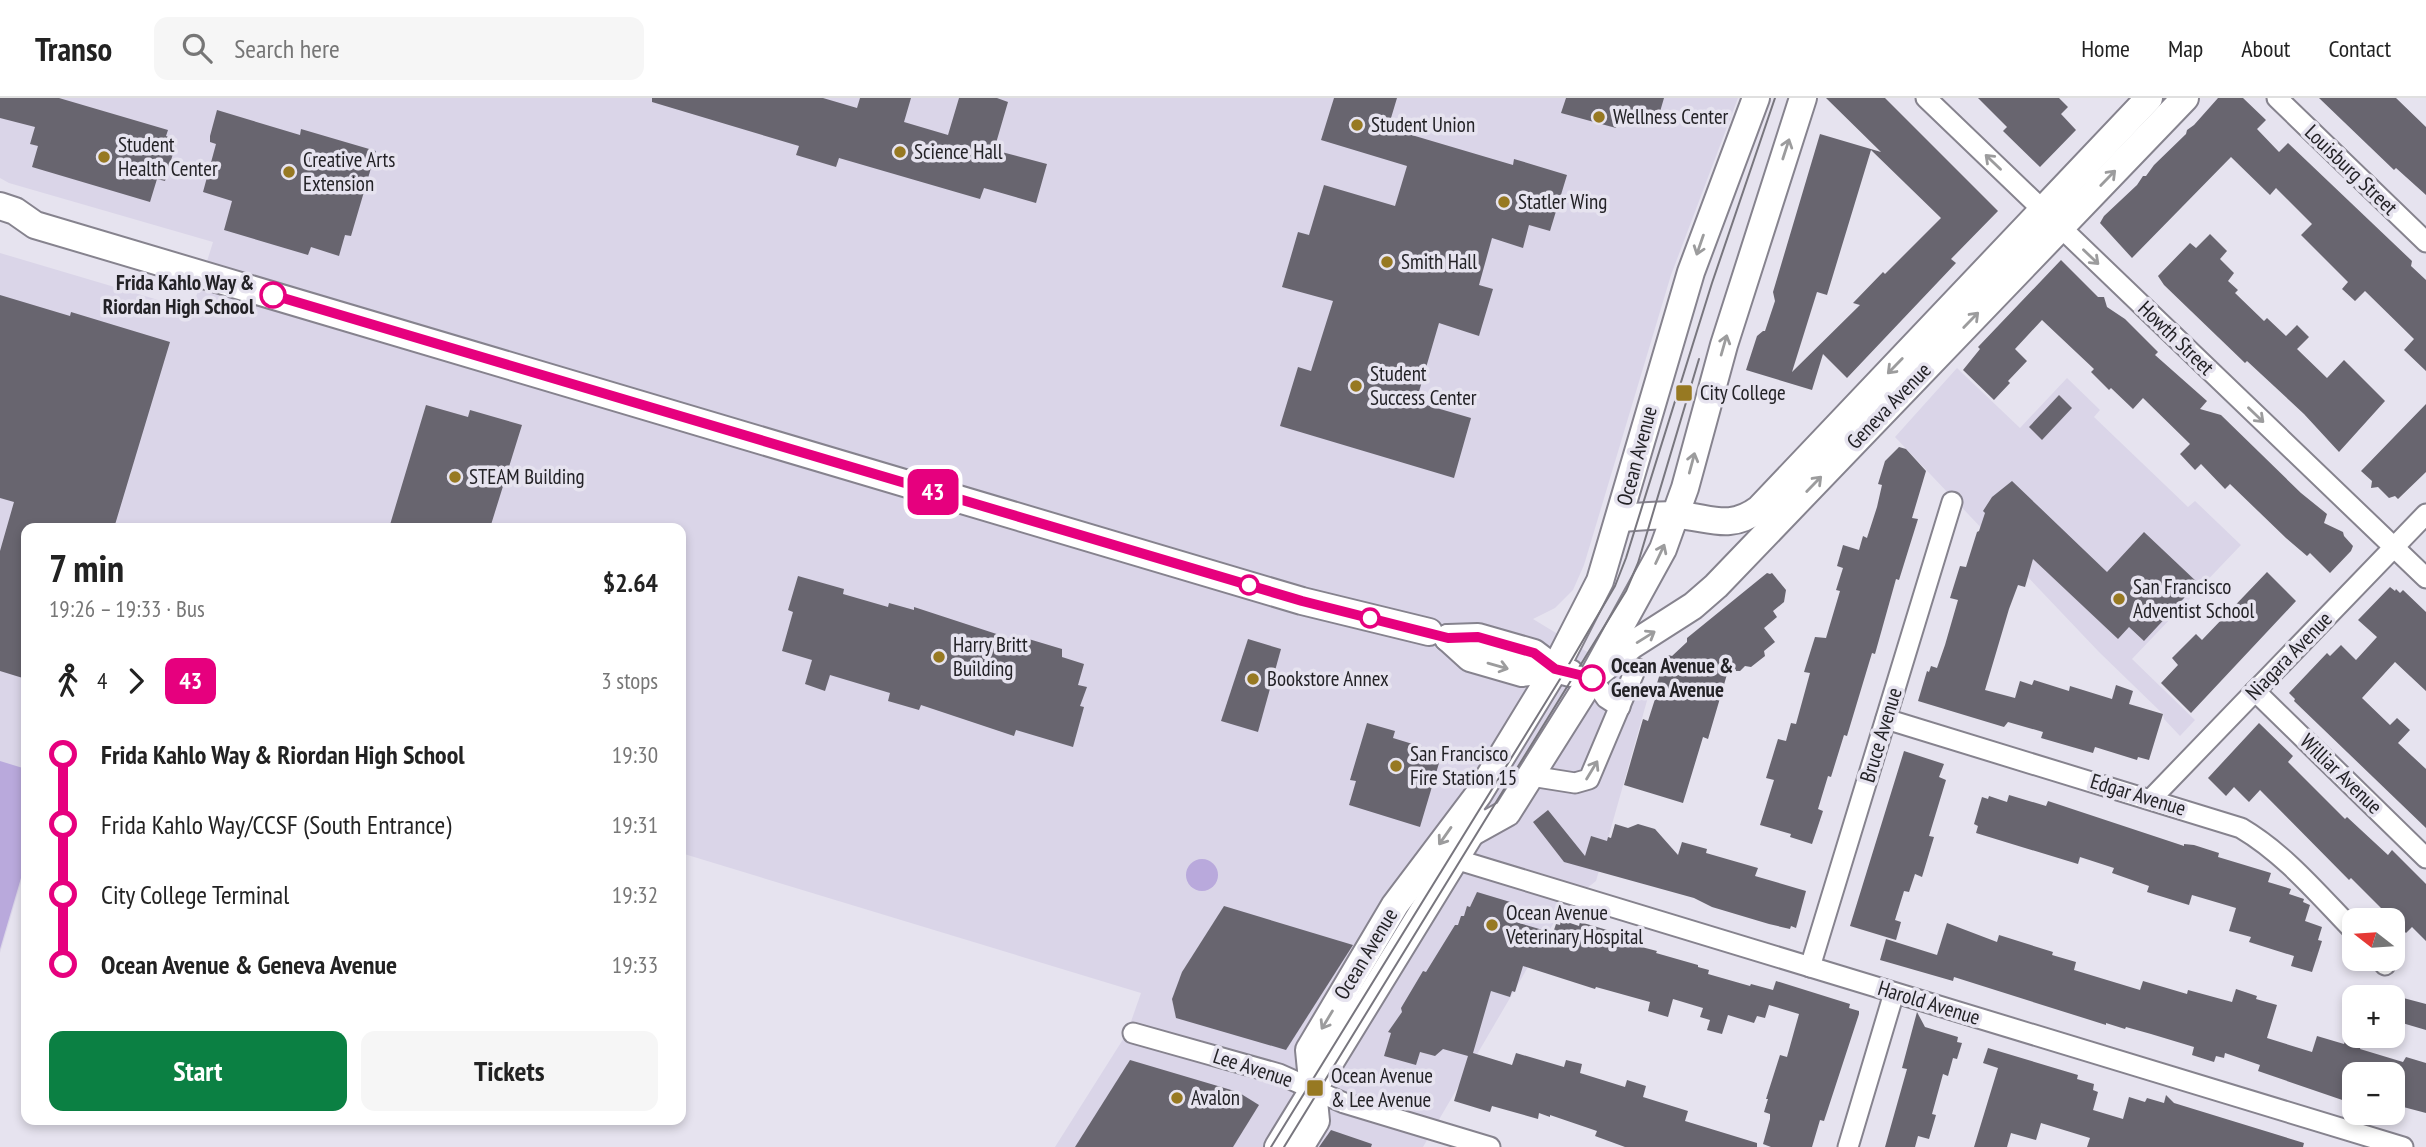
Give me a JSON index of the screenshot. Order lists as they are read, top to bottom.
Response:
{
  "streets": {
    "main road": ["Geneva Avenue", "Ocean Avenue"],
    "street": [
      "Louisburg Street",
      "Howth Street",
      "Niagara Avenue",
      "Bruce Avenue",
      "Williar Avenue",
      "Edgar Avenue",
      "Harold Avenue",
      "Lee Avenue"
    ]
  },
  "crossings": [
    ["Howth Street", "Geneva Avenue"],
    ["Howth Street", "Niagara Avenue"],
    ["Geneva Avenue", "Ocean Avenue"],
    ["Ocean Avenue", "Harold Avenue"],
    ["Ocean Avenue", "Lee Avenue"],
    ["Niagara Avenue", "Williar Avenue"],
    ["Niagara Avenue", "Edgar Avenue"],
    ["Bruce Avenue", "Edgar Avenue"],
    ["Bruce Avenue", "Harold Avenue"]
  ],
  "places": {
    "other": [
      "Wellness Center",
      "Student Union",
      "Science Hall",
      "Student Health Center",
      "Creative Arts Extension",
      "Statler Wing",
      "Smith Hall",
      "Frida Kahlo Way & Riordan High School",
      "Student Success Center",
      "STEAM Building",
      "San Francisco Adventist School",
      "Harry Britt Building",
      "Ocean Avenue & Geneva Avenue",
      "Bookstore Annex",
      "San Francisco Fire Station 15",
      "Ocean Avenue Veterinary Hospital",
      "Avalon"
    ],
    "transit": ["City College", "Ocean Avenue & Lee Avenue"]
  },
  "lines": ["bus line 43"],
  "north": "left",
  "page": {
    "header": "Transo",
    "search": "Search here",
    "nav": [
      "Home",
      "Map",
      "About",
      "Contact"
    ],
    "on_map": "43",
    "heading": ["7 min", "19:26 – 19:33 · Bus", "$2.64"],
    "legs": ["4", "43", "3 stops"],
    "list": [
      {
        "name": "Frida Kahlo Way & Riordan High School",
        "value": "19:30"
      },
      {
        "name": "Frida Kahlo Way/CCSF (South Entrance)",
        "value": "19:31"
      },
      {
        "name": "City College Terminal",
        "value": "19:32"
      },
      {
        "name": "Ocean Avenue & Geneva Avenue",
        "value": "19:33"
      }
    ],
    "map_buttons": ["+", "−"],
    "buttons": ["Start", "Tickets"]
  }
}
